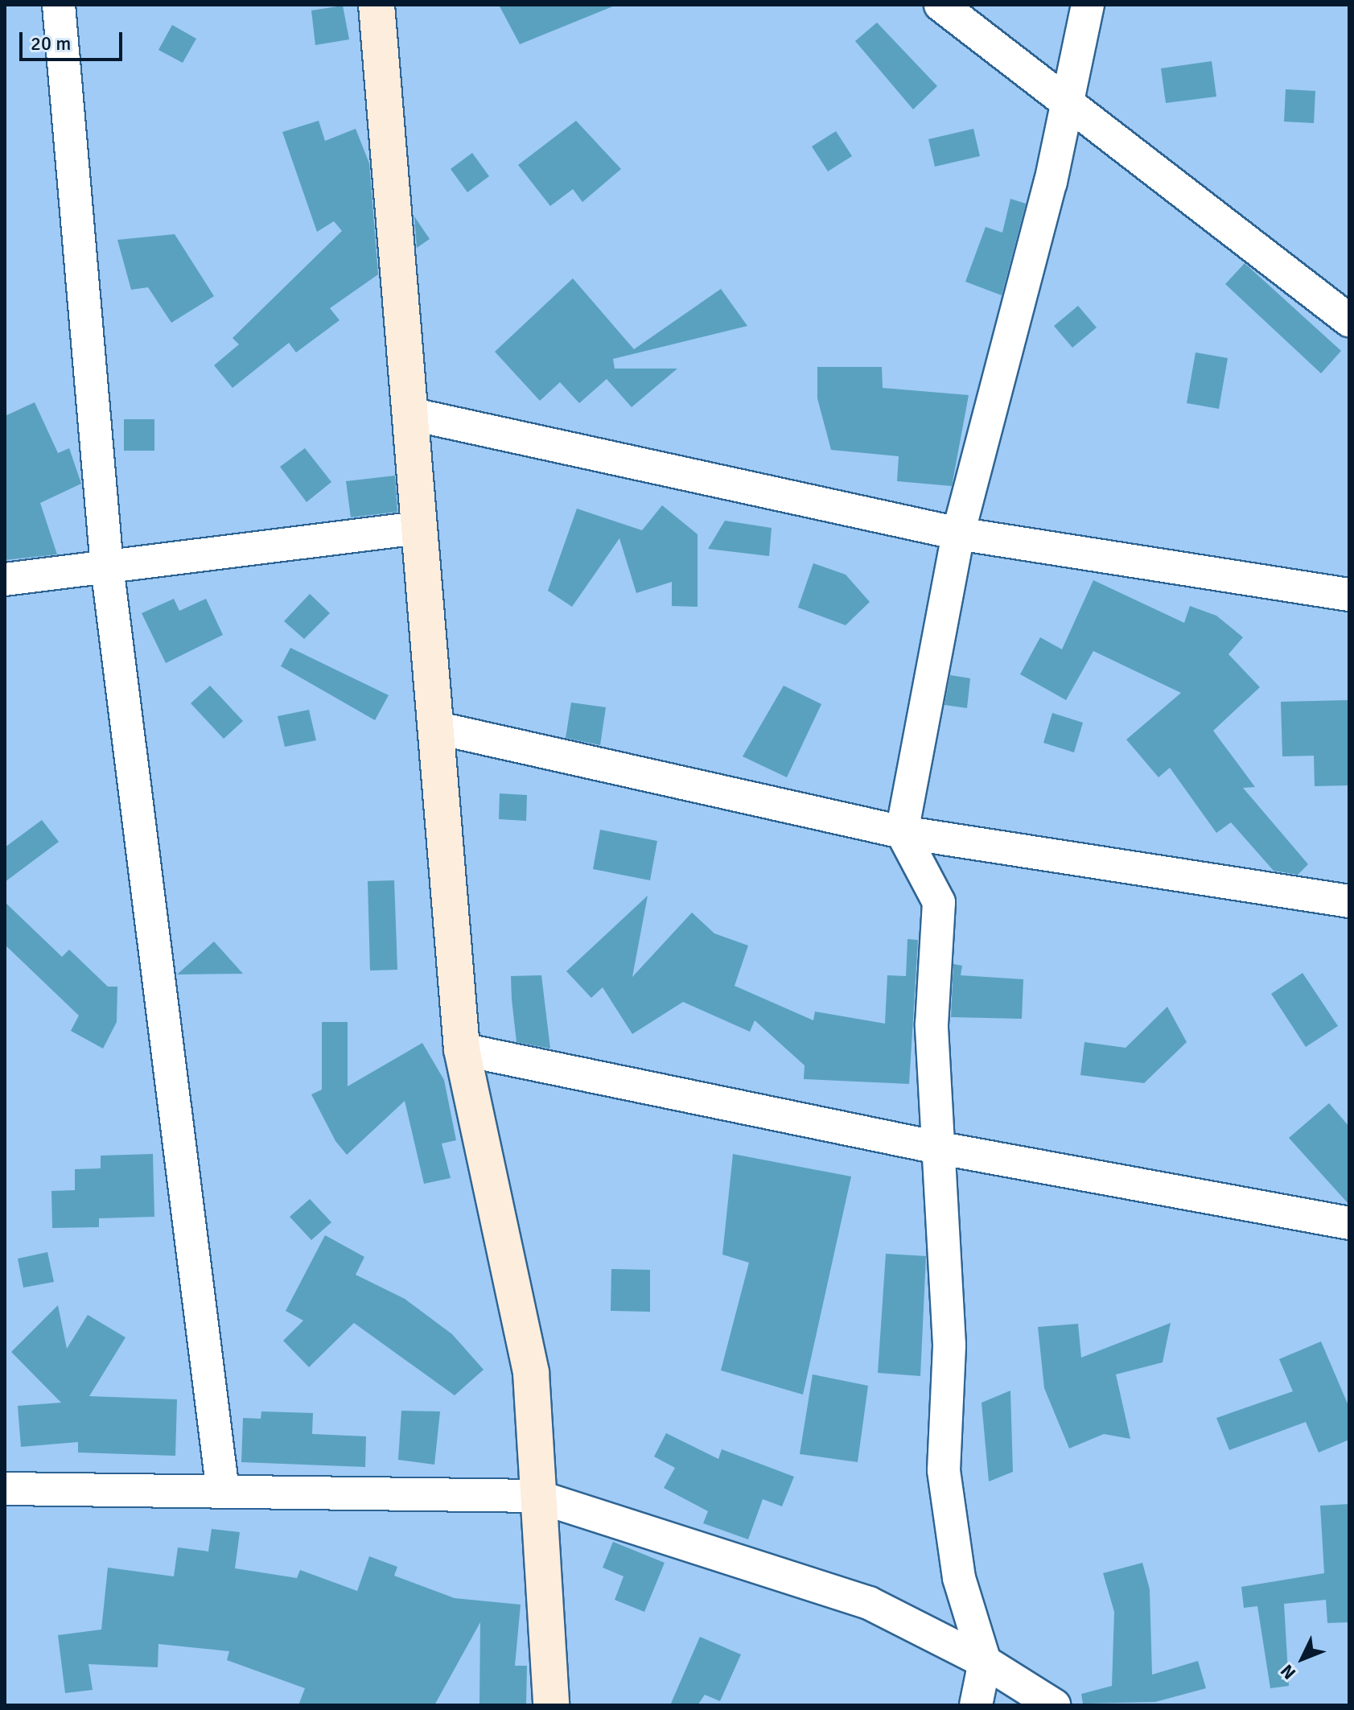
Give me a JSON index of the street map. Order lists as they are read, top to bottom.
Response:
{
  "scale_bar": "20 m",
  "north": "bottom left"
}
